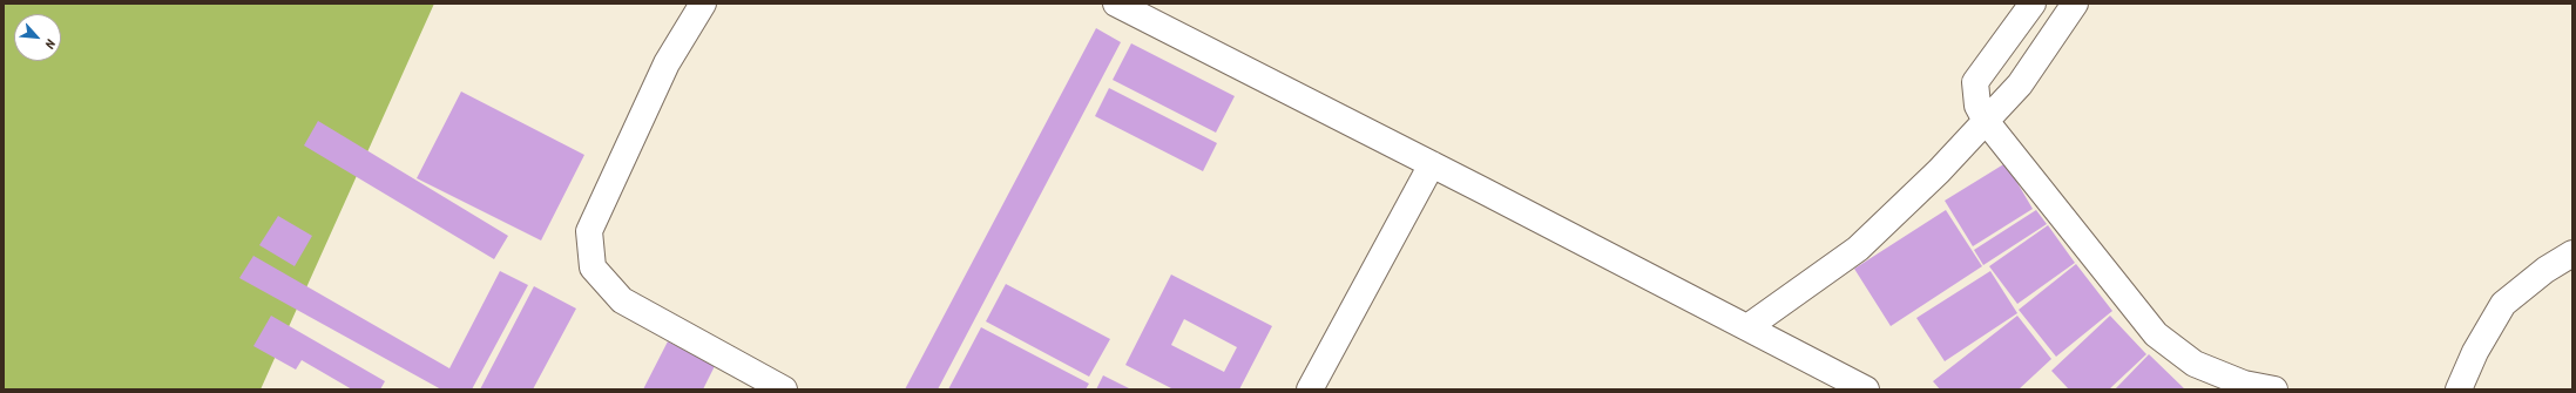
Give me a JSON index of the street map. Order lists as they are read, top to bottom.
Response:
{
  "north": "bottom right"
}
